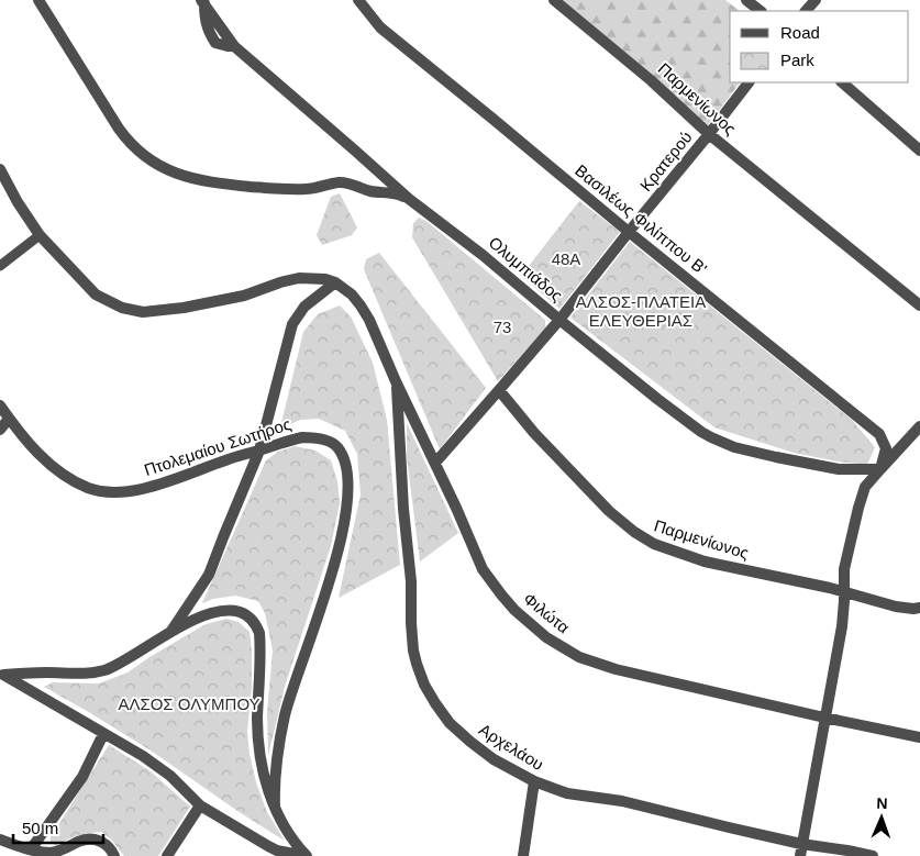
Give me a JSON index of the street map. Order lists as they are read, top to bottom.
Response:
{
  "streets": {
    "street": [
      "Παρμενίωνος",
      "Κρατερού",
      "Βασιλέως Φιλίππου Β'",
      "Ολυμπιάδος",
      "Πτολεμαίου Σωτήρος",
      "Φιλώτα",
      "Αρχελάου"
    ]
  },
  "crossings": [
    ["Παρμενίωνος", "Κρατερού"],
    ["Κρατερού", "Βασιλέως Φιλίππου Β'"],
    ["Κρατερού", "Ολυμπιάδος"],
    ["Κρατερού", "Φιλώτα"],
    ["Βασιλέως Φιλίππου Β'", "Ολυμπιάδος"],
    ["Φιλώτα", "Αρχελάου"]
  ],
  "parks": [
    "48Α",
    "ΑΛΣΟΣ-ΠΛΑΤΕΙΑ ΕΛΕΥΘΕΡΙΑΣ",
    "73",
    "ΑΛΣΟΣ ΟΛΥΜΠΟΥ"
  ],
  "legend": ["Road", "Park"],
  "scale_bar": "50 m",
  "north": "top"
}
